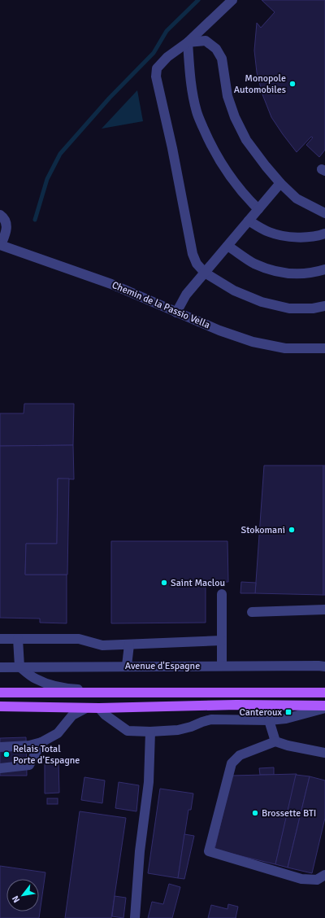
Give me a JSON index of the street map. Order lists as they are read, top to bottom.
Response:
{
  "streets": {
    "street": ["Chemin de la Passio Vella", "Avenue d'Espagne"]
  },
  "places": {
    "other": [
      "Monopole Automobiles",
      "Stokomani",
      "Saint Maclou",
      "Relais Total Porte d'Espagne",
      "Brossette BTI"
    ],
    "transit": ["Canteroux"]
  },
  "north": "bottom left"
}
